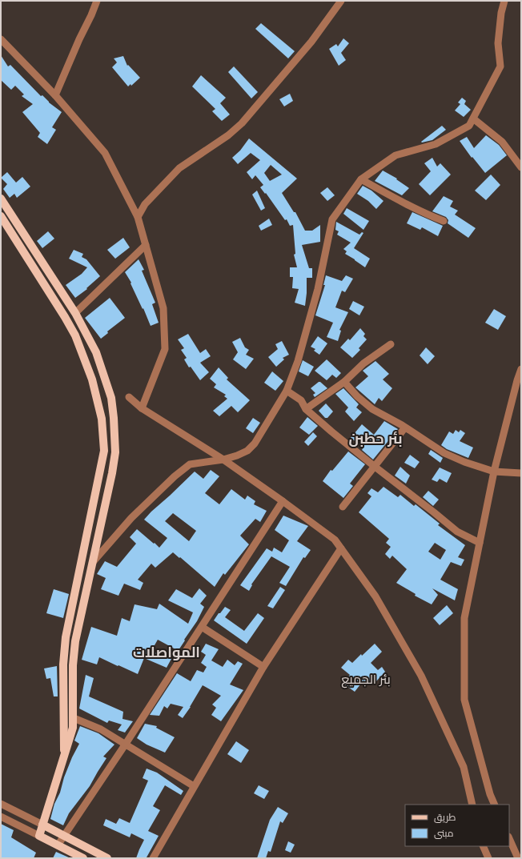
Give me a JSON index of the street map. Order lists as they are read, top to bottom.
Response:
{
  "districts": ["بئر حطبن", "المواصلات", "بئر الجميع"],
  "legend": ["طريق", "مبنى"]
}
